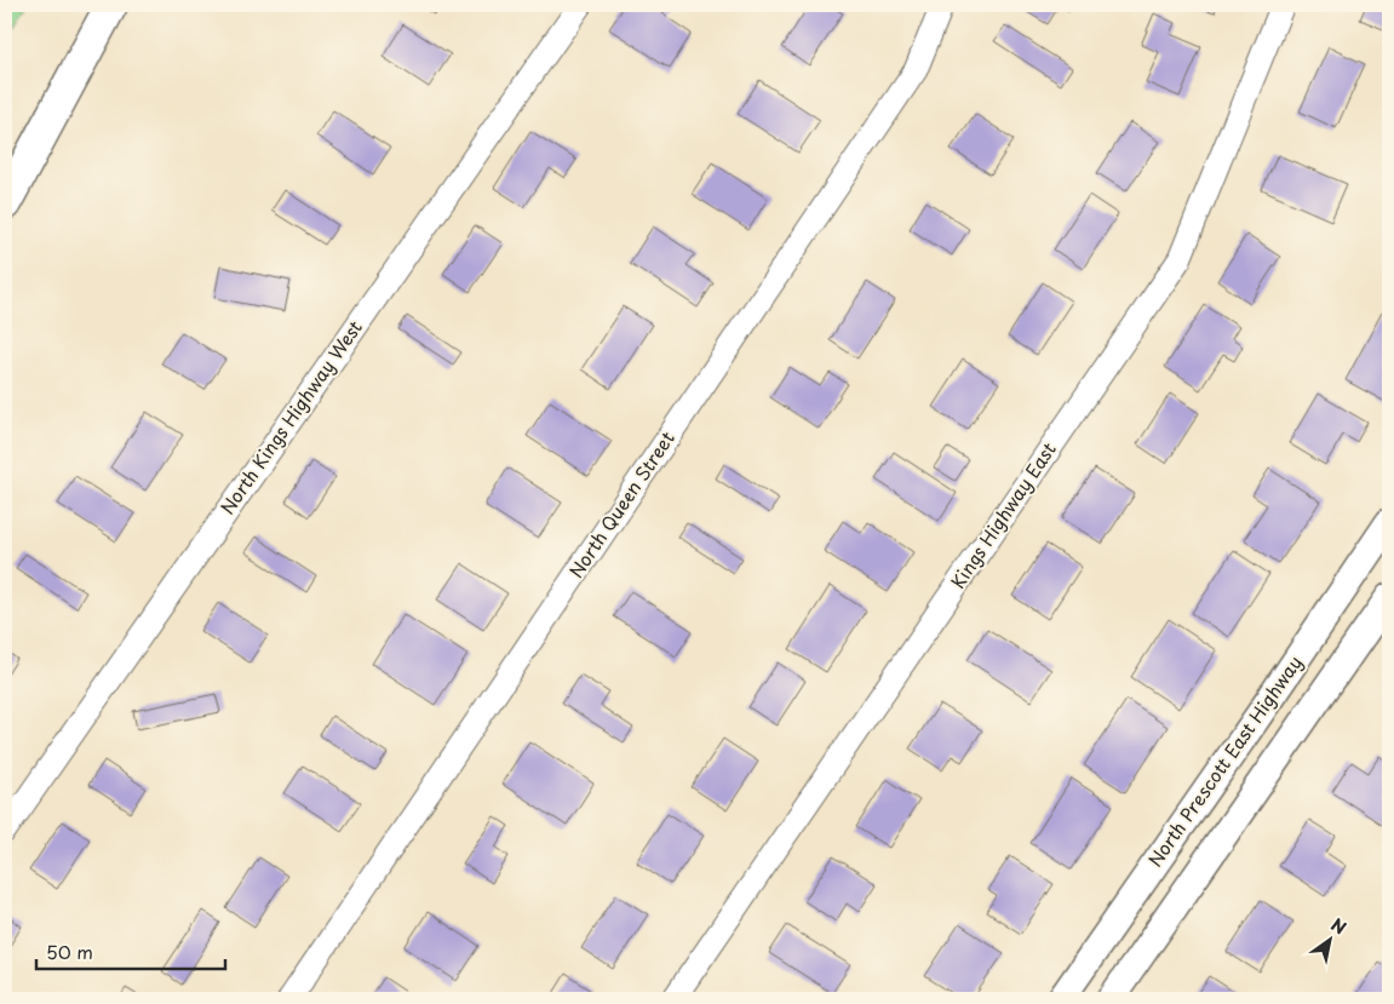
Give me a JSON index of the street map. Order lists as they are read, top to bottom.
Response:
{
  "streets": {
    "street": [
      "North Kings Highway West",
      "North Queen Street",
      "Kings Highway East",
      "North Prescott East Highway"
    ]
  },
  "scale_bar": "50 m",
  "north": "top right"
}
